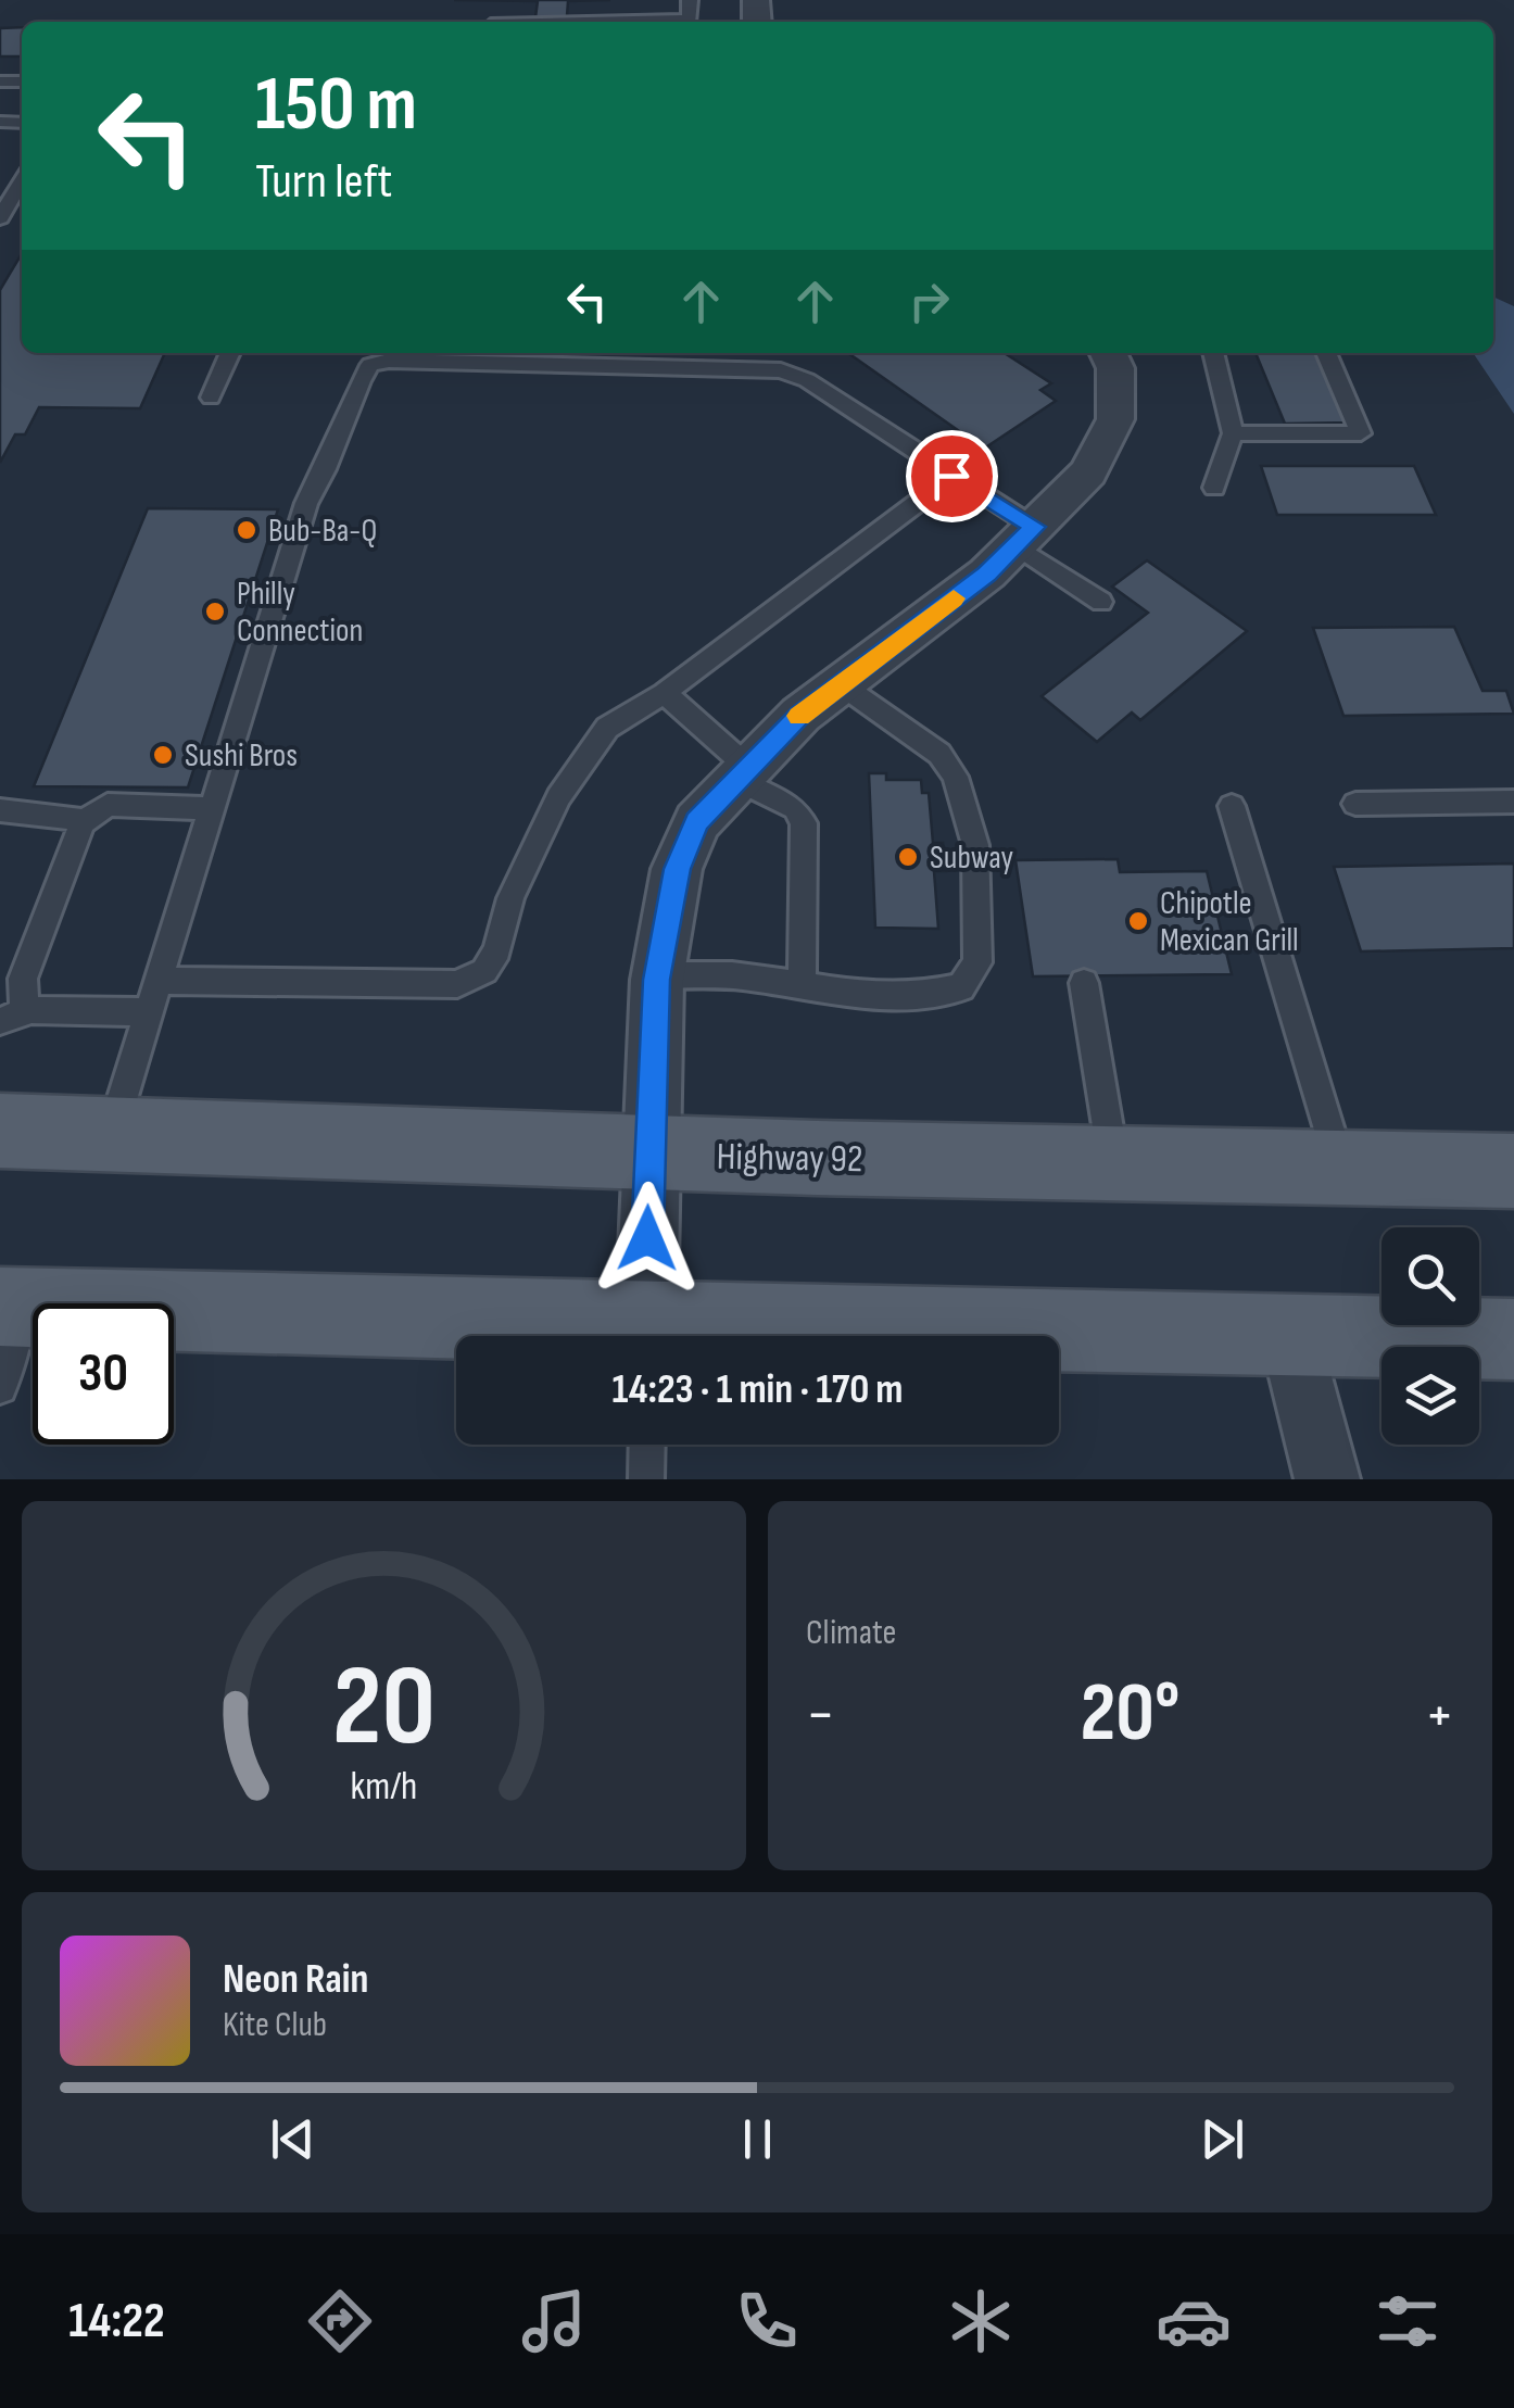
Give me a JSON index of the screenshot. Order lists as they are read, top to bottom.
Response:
{
  "streets": {
    "main road": ["Highway 92"]
  },
  "places": [
    "Bub-Ba-Q",
    "Philly Connection",
    "Sushi Bros",
    "Subway",
    "Chipotle Mexican Grill"
  ],
  "page": {
    "turn": ["150 m", "Turn left"],
    "limit": "30",
    "trip": "14:23 · 1 min · 170 m",
    "tile": "Climate",
    "heat": ["−", "20°", "+"],
    "song": ["Neon Rain", "Kite Club"],
    "tabs": "14:22",
    "gauge": ["20", "km/h"]
  }
}
